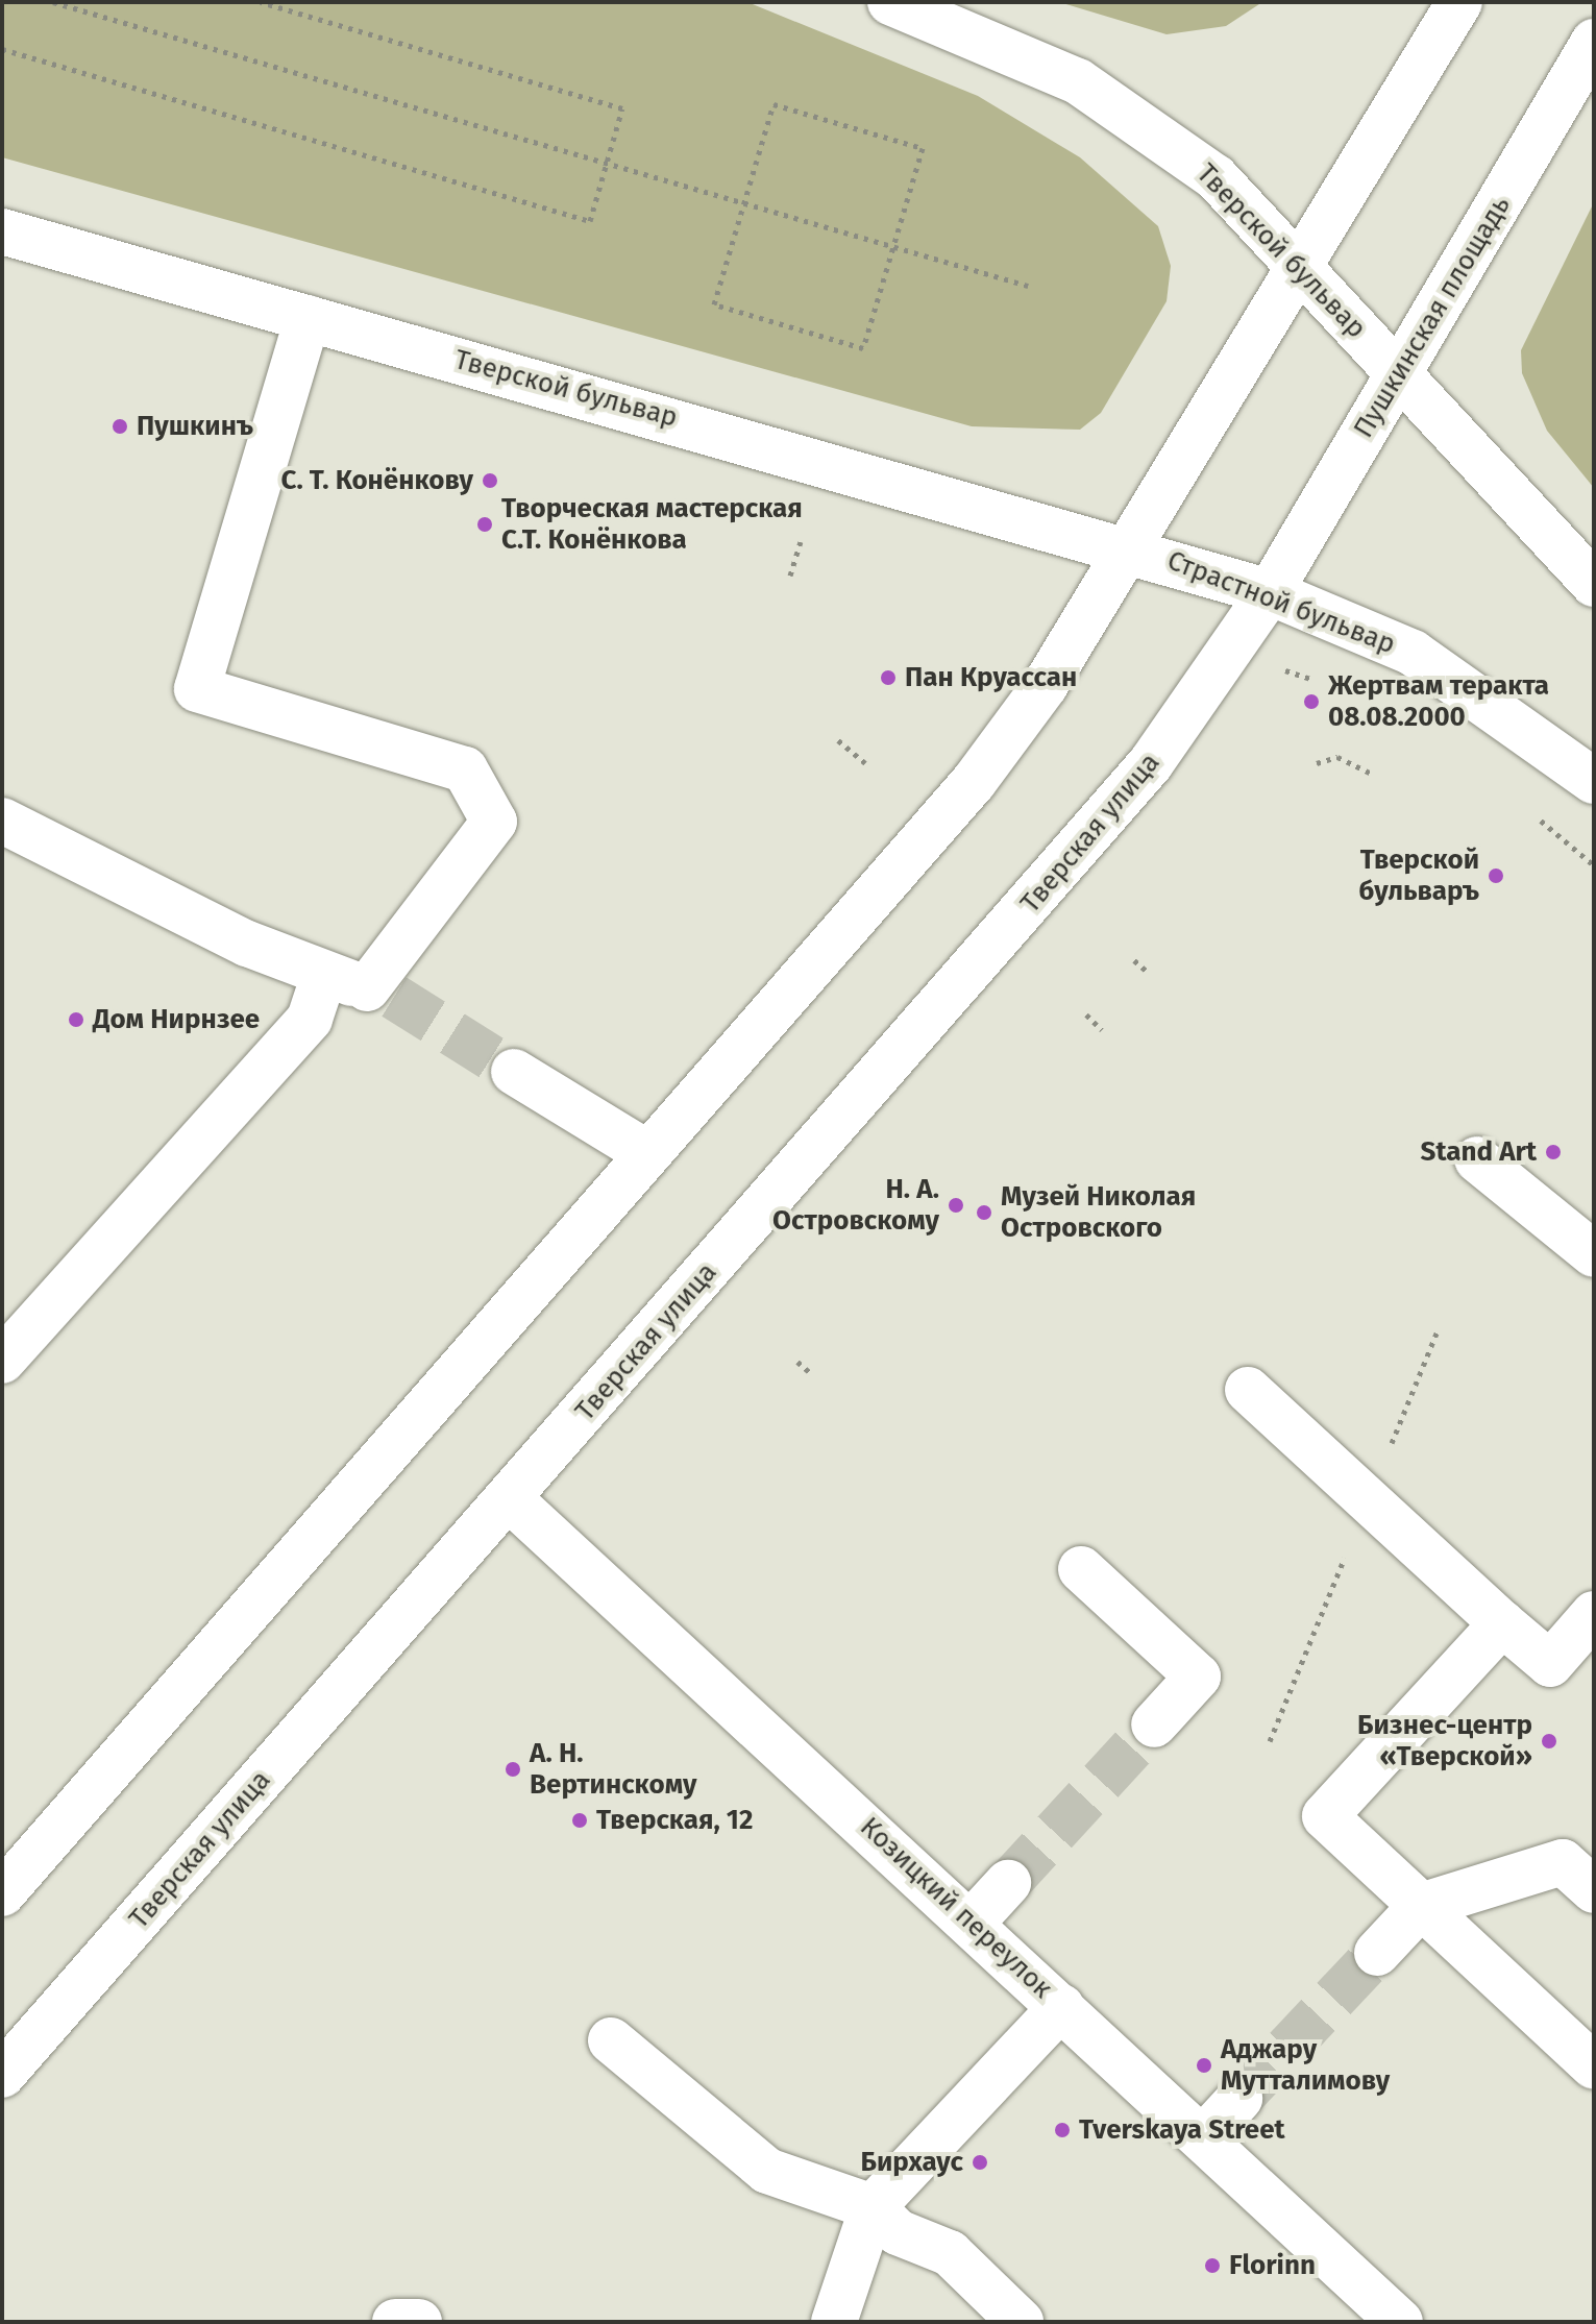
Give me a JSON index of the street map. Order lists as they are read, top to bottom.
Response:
{
  "streets": {
    "main road": [
      "Тверской бульвар",
      "Пушкинская площадь",
      "Страстной бульвар",
      "Тверская улица",
      "Козицкий переулок"
    ]
  },
  "crossings": [
    ["Тверской бульвар", "Пушкинская площадь"],
    ["Тверской бульвар", "Страстной бульвар"],
    ["Пушкинская площадь", "Страстной бульвар"],
    ["Пушкинская площадь", "Тверская улица"],
    ["Страстной бульвар", "Тверская улица"],
    ["Тверская улица", "Козицкий переулок"]
  ],
  "places": [
    "Пушкинъ",
    "С. Т. Конёнкову",
    "Творческая мастерская С.Т. Конёнкова",
    "Пан Круассан",
    "Жертвам теракта 08.08.2000",
    "Тверской бульваръ",
    "Дом Нирнзее",
    "Stand Art",
    "Н. А. Островскому",
    "Музей Николая Островского",
    "Бизнес-центр «Тверской»",
    "А. Н. Вертинскому",
    "Тверская, 12",
    "Аджару Мутталимову",
    "Tverskaya Street",
    "Бирхаус",
    "Florinn"
  ]
}
